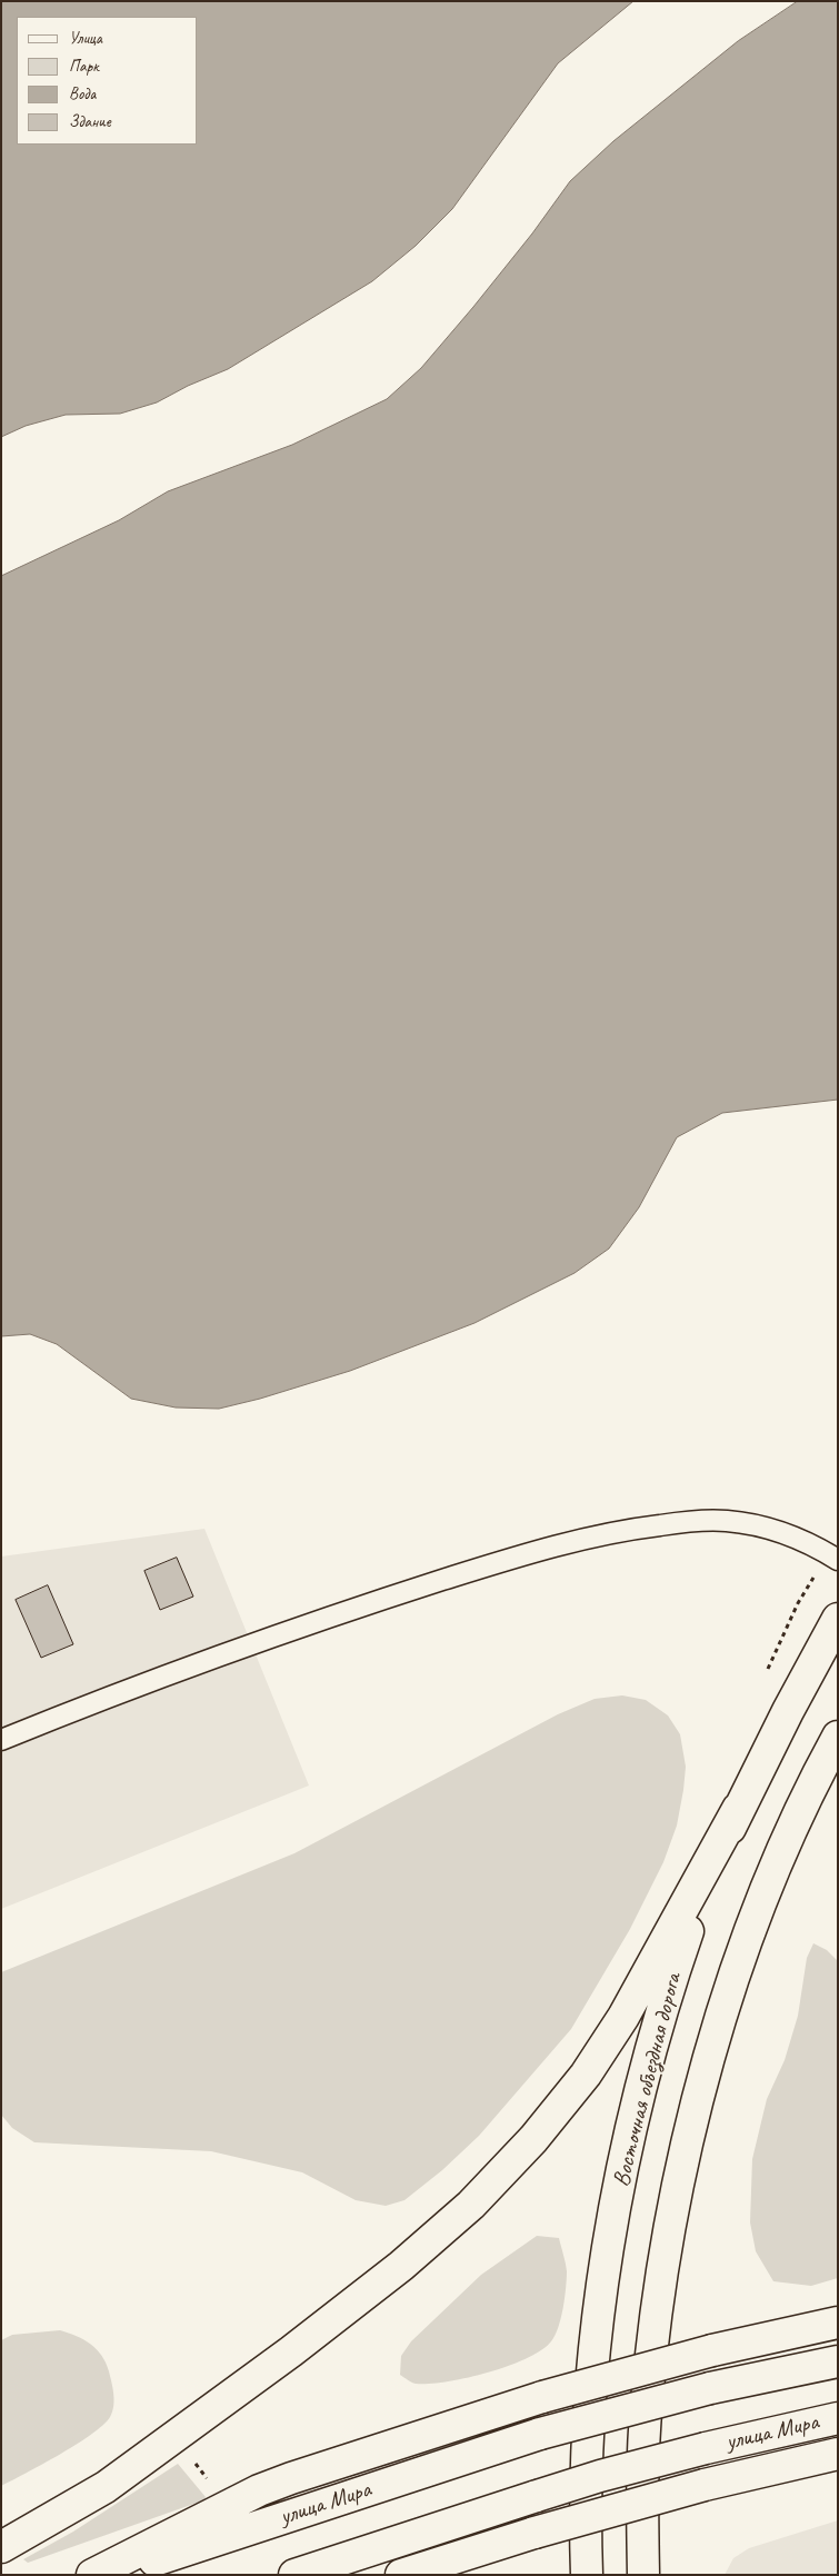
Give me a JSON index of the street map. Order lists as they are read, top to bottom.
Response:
{
  "streets": {
    "main road": ["Восточная объездная дорога", "улица Мира"]
  },
  "legend": [
    "Улица",
    "Парк",
    "Вода",
    "Здание"
  ]
}
